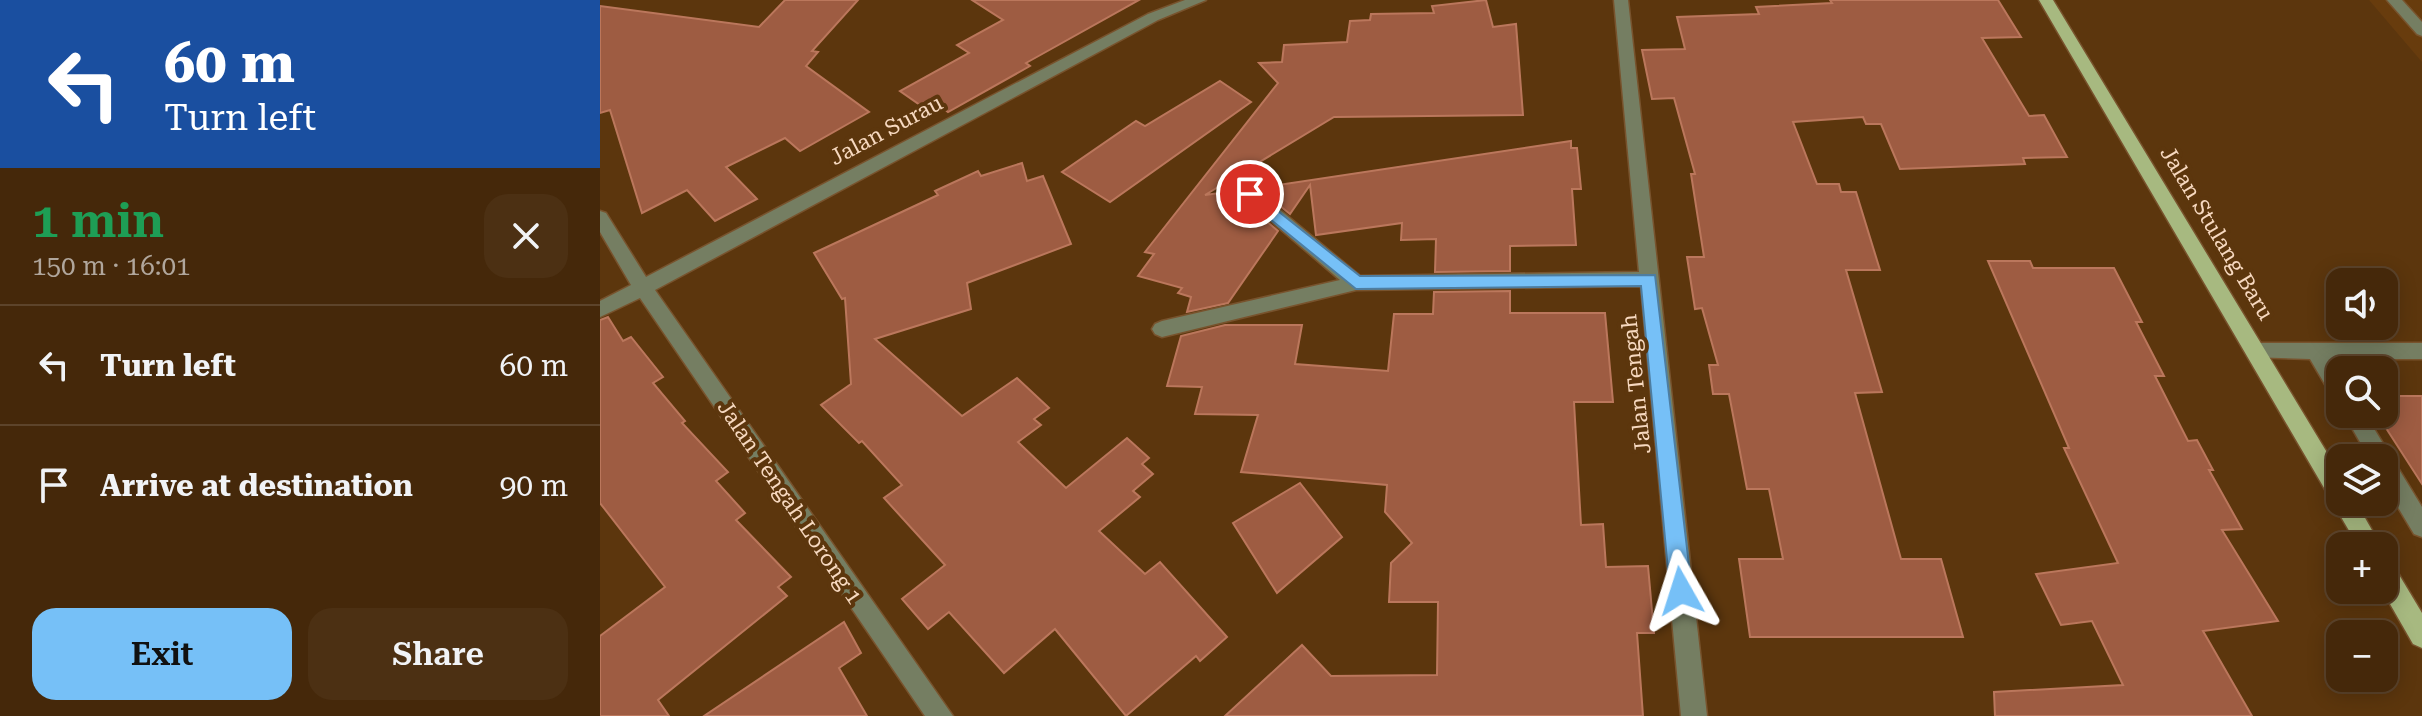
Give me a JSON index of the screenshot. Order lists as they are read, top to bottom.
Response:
{
  "streets": {
    "main road": ["Jalan Stulang Baru"],
    "street": ["Jalan Surau", "Jalan Tengah", "Jalan Tengah Lorong 1"]
  },
  "crossings": [
    ["Jalan Surau", "Jalan Tengah Lorong 1"]
  ],
  "page": {
    "turn": ["60 m", "Turn left"],
    "heading": ["1 min", "150 m · 16:01"],
    "map_buttons": ["+", "−"],
    "list": [
      {
        "name": "Turn left",
        "value": "60 m"
      },
      {
        "name": "Arrive at destination",
        "value": "90 m"
      }
    ],
    "buttons": ["Exit", "Share"]
  }
}
